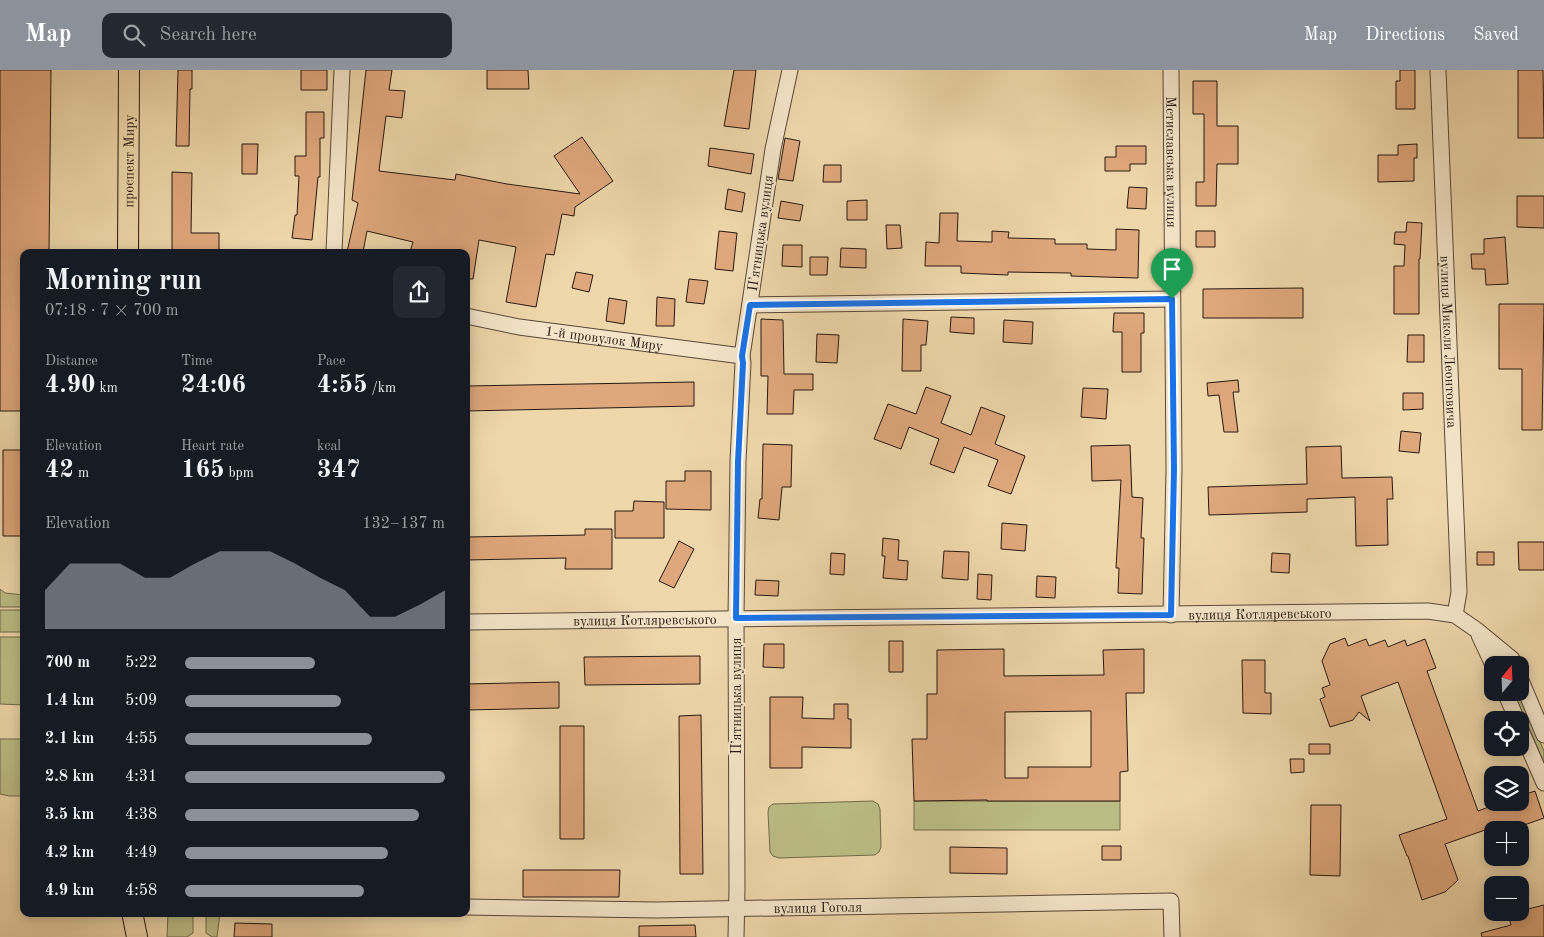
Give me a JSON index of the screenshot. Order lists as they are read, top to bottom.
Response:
{
  "streets": {
    "main road": ["проспект Миру"],
    "street": [
      "Мстиславська вулиця",
      "Пʼятницька вулиця",
      "1-й провулок Миру",
      "вулиця Миколи Леонтовича",
      "вулиця Котляревського",
      "вулиця Гоголя"
    ]
  },
  "crossings": [
    ["Мстиславська вулиця", "вулиця Котляревського"],
    ["Пʼятницька вулиця", "1-й провулок Миру"],
    ["Пʼятницька вулиця", "вулиця Котляревського"],
    ["Пʼятницька вулиця", "вулиця Гоголя"],
    ["вулиця Миколи Леонтовича", "вулиця Котляревського"]
  ],
  "north": "top",
  "page": {
    "header": "Map",
    "search": "Search here",
    "nav": ["Map", "Directions", "Saved"],
    "heading": ["Morning run", "07:18 · 7 × 700 m"],
    "stats": [
      ["Distance", "4.90 km"],
      ["Time", "24:06"],
      ["Pace", "4:55 /km"],
      ["Elevation", "42 m"],
      ["Heart rate", "165 bpm"],
      ["kcal", "347"]
    ],
    "chart": ["Elevation", "132–137 m"],
    "list": [
      {
        "name": "700 m",
        "note": "5:22"
      },
      {
        "name": "1.4 km",
        "note": "5:09"
      },
      {
        "name": "2.1 km",
        "note": "4:55"
      },
      {
        "name": "2.8 km",
        "note": "4:31"
      },
      {
        "name": "3.5 km",
        "note": "4:38"
      },
      {
        "name": "4.2 km",
        "note": "4:49"
      },
      {
        "name": "4.9 km",
        "note": "4:58"
      }
    ],
    "map_buttons": ["+", "−"]
  }
}
